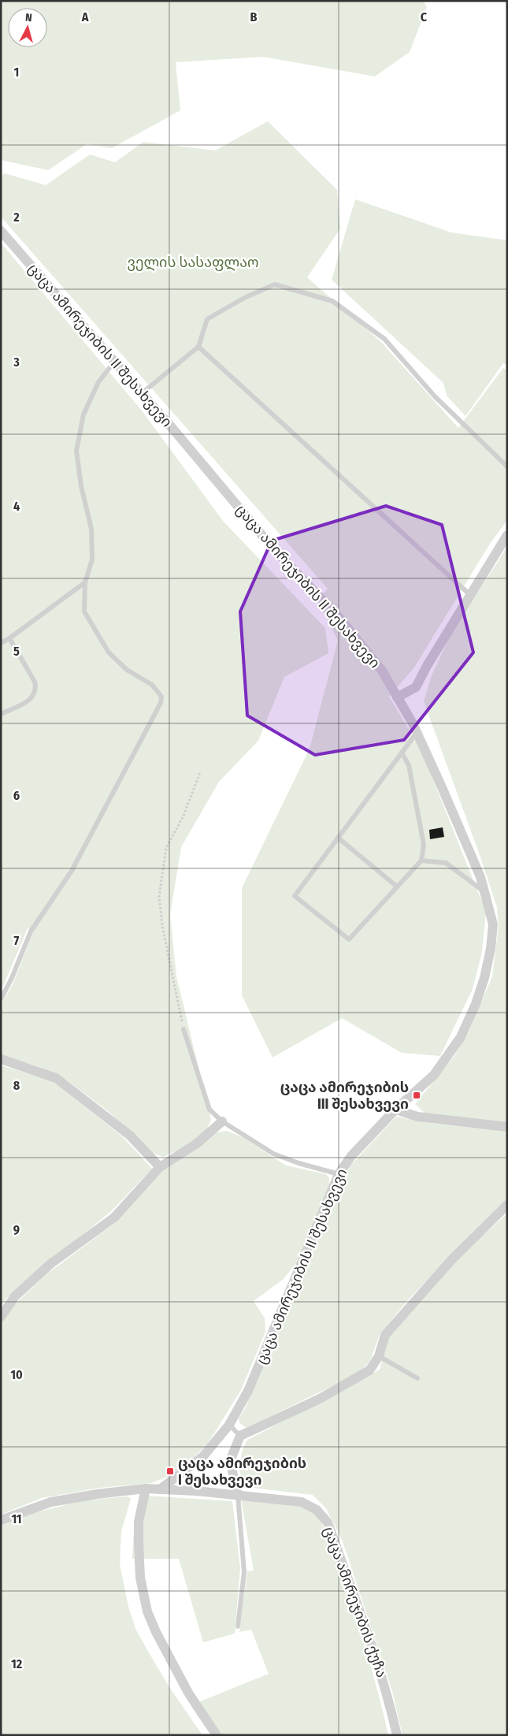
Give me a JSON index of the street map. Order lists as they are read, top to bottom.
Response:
{
  "streets": {
    "street": ["ცაცა ამირეჯიბის II შესახვევი", "ცაცა ამირეჯიბის ქუჩა"]
  },
  "crossings": [
    ["ცაცა ამირეჯიბის II შესახვევი", "ცაცა ამირეჯიბის ქუჩა"]
  ],
  "parks": ["ველის სასაფლაო"],
  "places": {
    "transit": ["ცაცა ამირეჯიბის III შესახვევი", "ცაცა ამირეჯიბის I შესახვევი"]
  },
  "north": "top",
  "grid": {
    "columns": ["A", "B", "C"],
    "rows": [
      "1",
      "2",
      "3",
      "4",
      "5",
      "6",
      "7",
      "8",
      "9",
      "10",
      "11",
      "12"
    ]
  }
}
